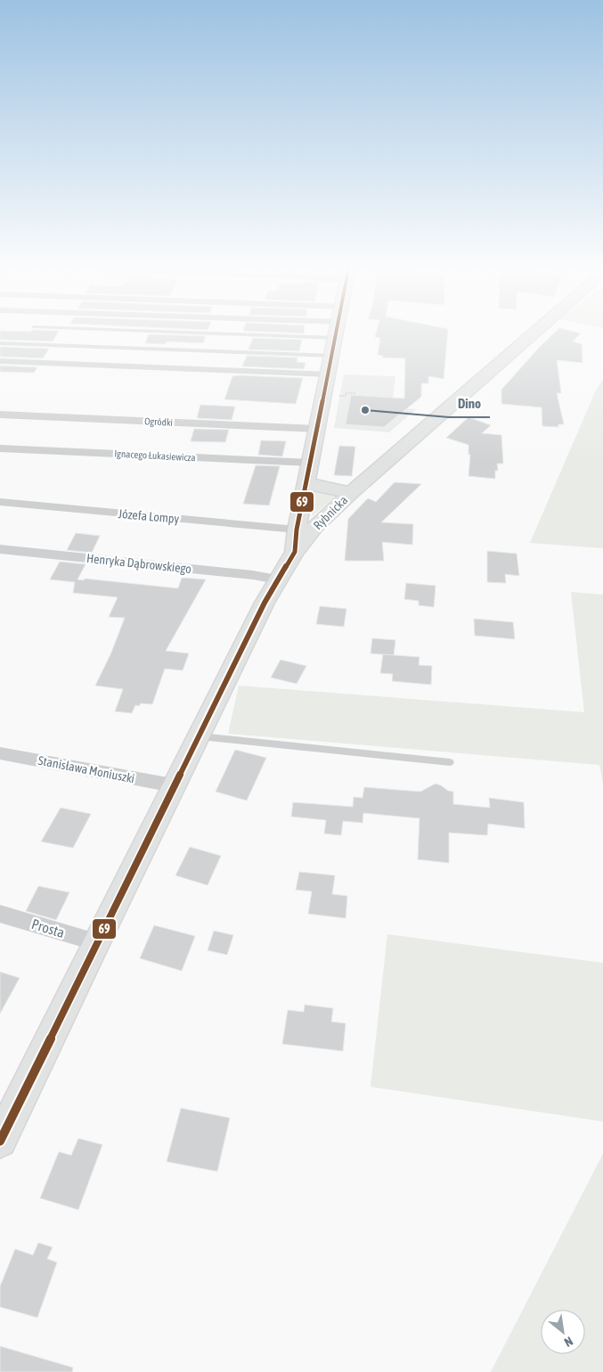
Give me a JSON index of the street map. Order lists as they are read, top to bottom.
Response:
{
  "streets": {
    "main road": ["Rybnicka"],
    "street": [
      "Ogródki",
      "Ignacego Łukasiewicza",
      "Józefa Lompy",
      "Henryka Dąbrowskiego",
      "Stanisława Moniuszki",
      "Prosta"
    ]
  },
  "crossings": [
    ["Rybnicka", "Józefa Lompy"],
    ["Rybnicka", "Henryka Dąbrowskiego"],
    ["Rybnicka", "Stanisława Moniuszki"],
    ["Rybnicka", "Prosta"]
  ],
  "places": ["Dino"],
  "lines": ["transit line 69"],
  "north": "bottom right"
}
